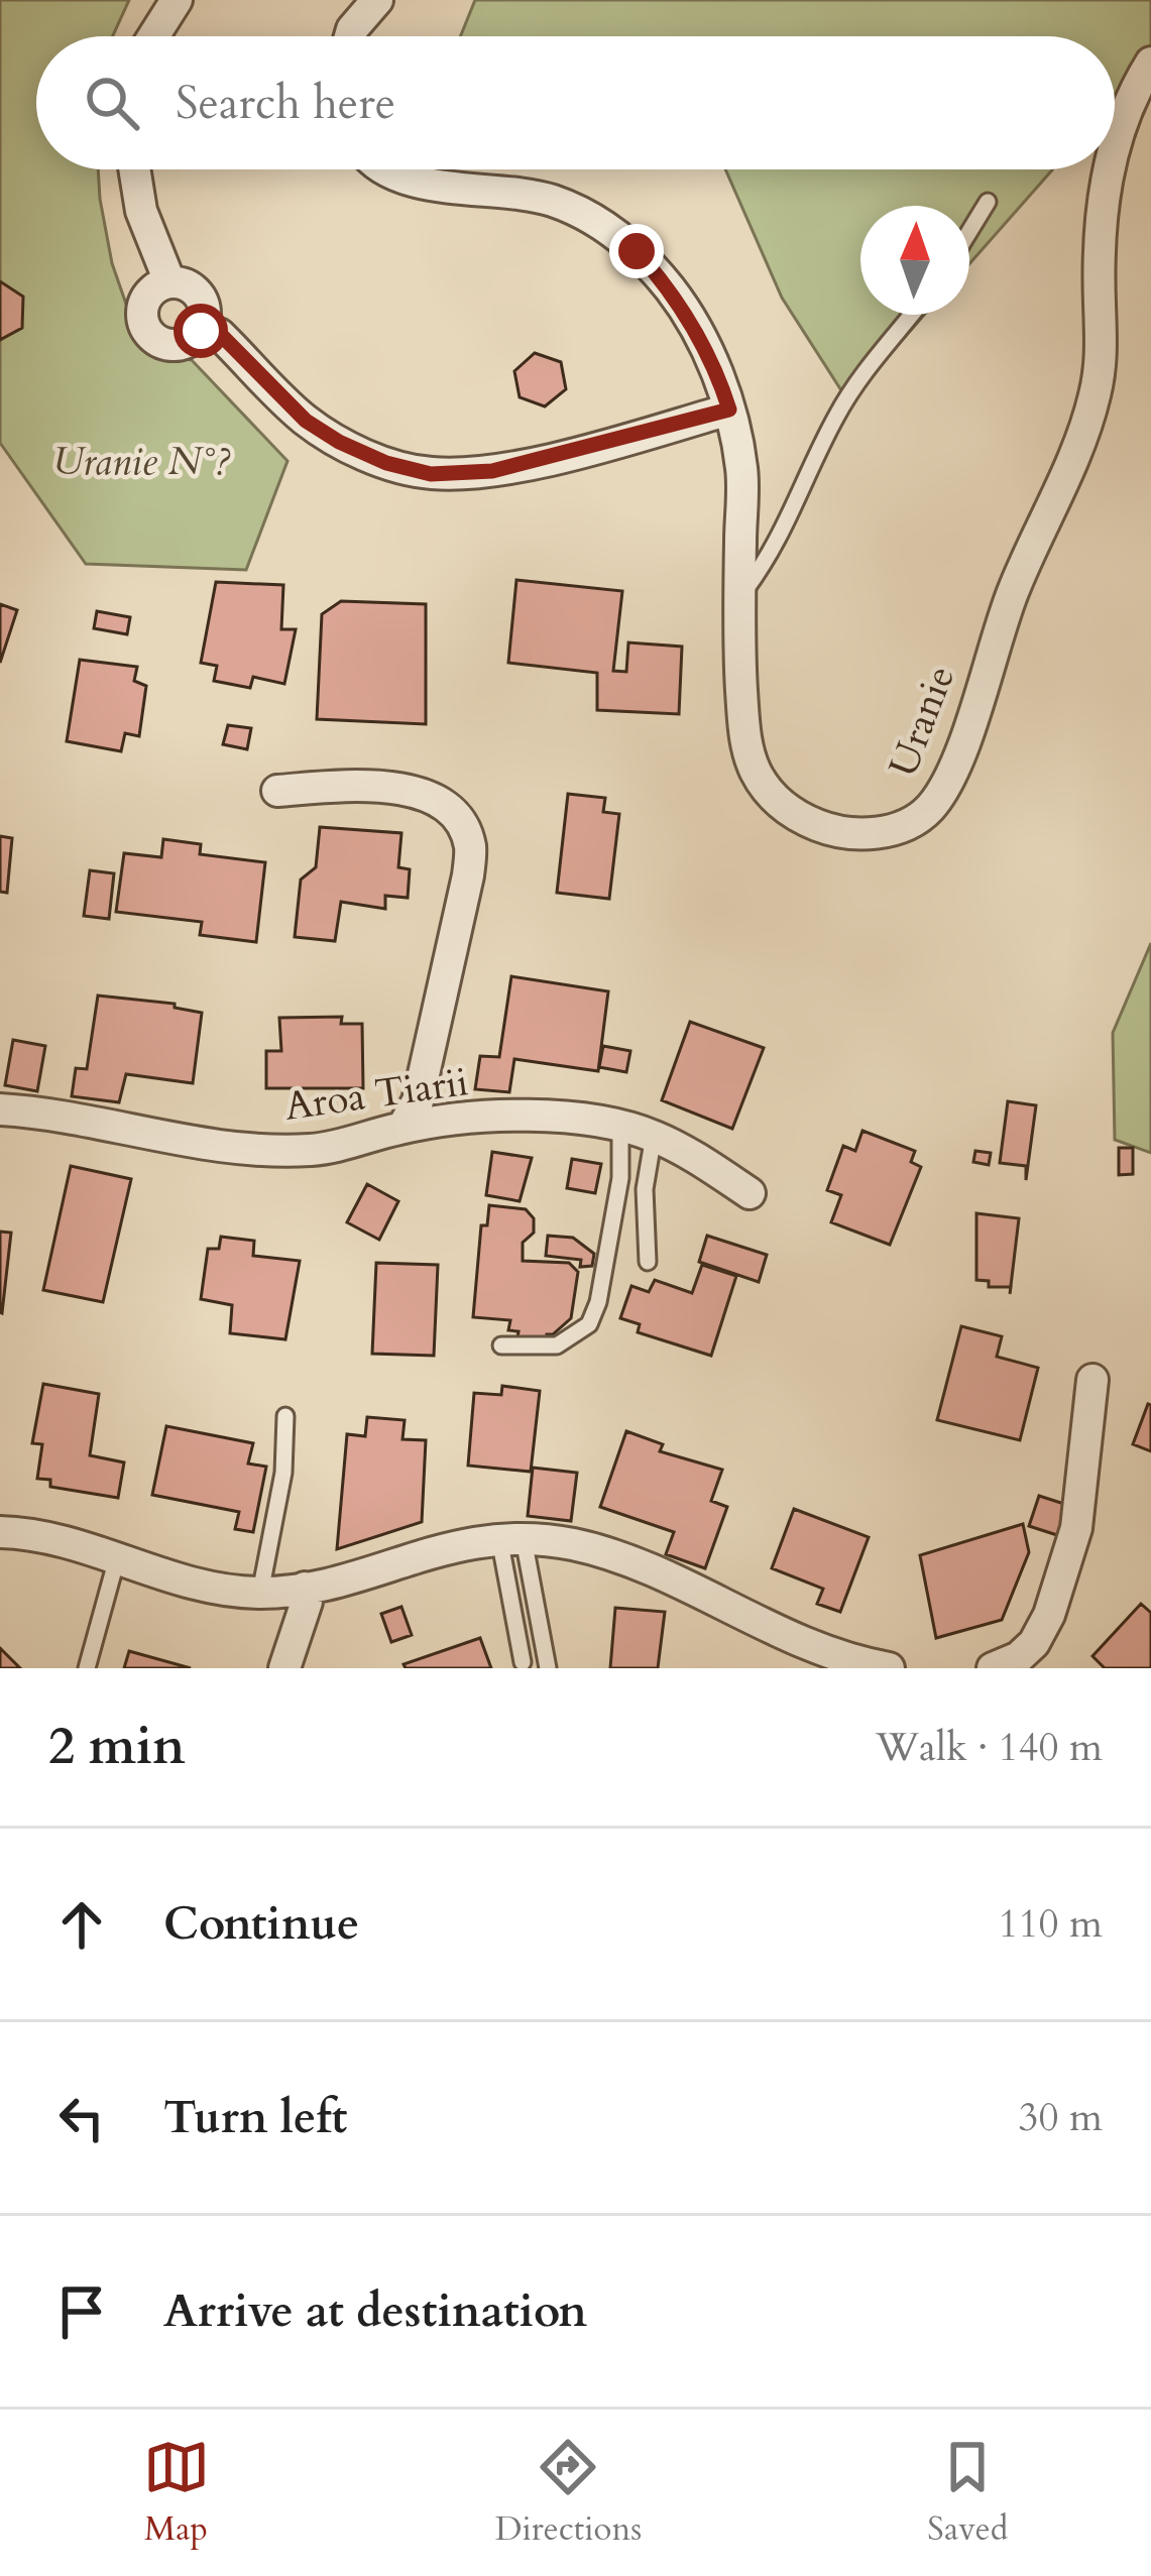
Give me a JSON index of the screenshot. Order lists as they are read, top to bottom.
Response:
{
  "streets": {
    "street": ["Uranie", "Aroa Tiarii"]
  },
  "parks": ["Uranie N°?"],
  "north": "top",
  "page": {
    "search": "Search here",
    "heading": ["2 min", "Walk · 140 m"],
    "list": [
      ["Continue", "110 m"],
      ["Turn left", "30 m"],
      "Arrive at destination"
    ],
    "nav": ["Map", "Directions", "Saved"]
  }
}
